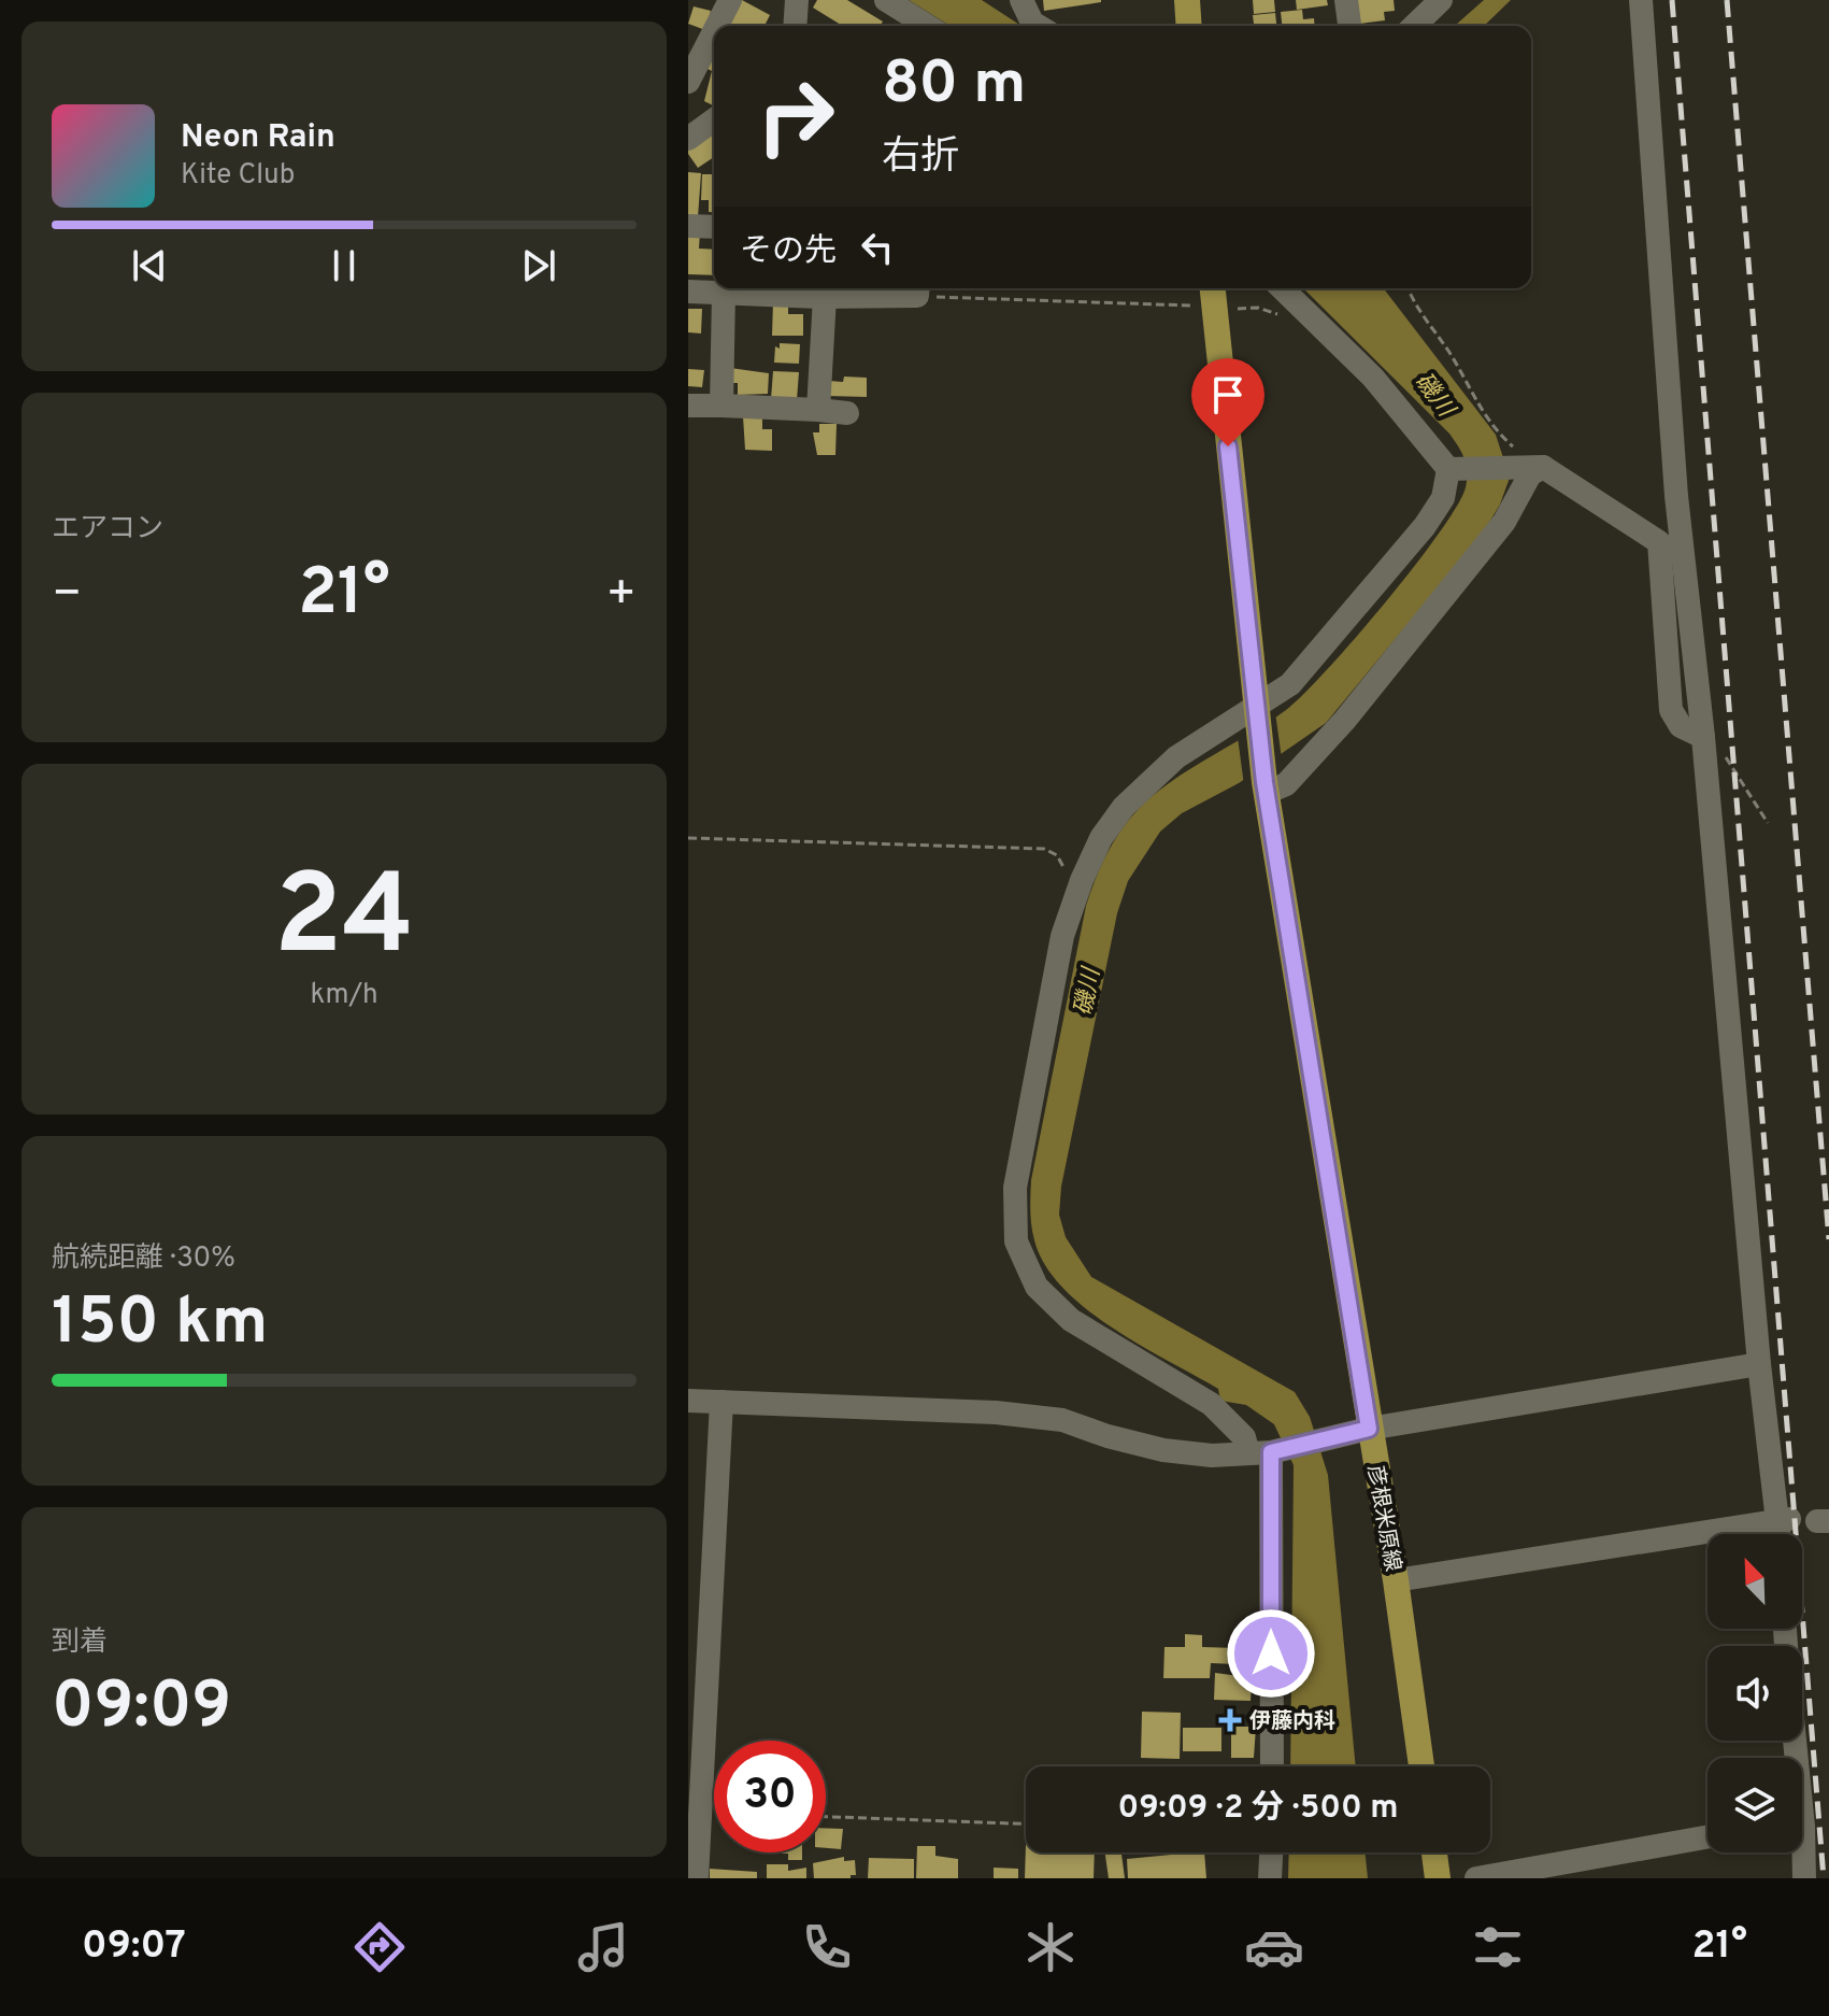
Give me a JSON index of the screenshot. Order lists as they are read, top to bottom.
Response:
{
  "streets": {
    "main road": ["彦根米原線"]
  },
  "water": ["磯川"],
  "places": {
    "health": ["伊藤内科"]
  },
  "north": "top left",
  "page": {
    "turn": ["80 m", "右折"],
    "song": ["Neon Rain", "Kite Club"],
    "then": "その先",
    "tile": [
      "エアコン",
      ["24", "km/h"],
      ["航続距離 · 30%", "150 km"],
      ["到着", "09:09"]
    ],
    "heat": ["−", "21°", "+"],
    "limit": "30",
    "trip": "09:09 · 2 分 · 500 m",
    "tabs": ["09:07", "21°"]
  }
}
